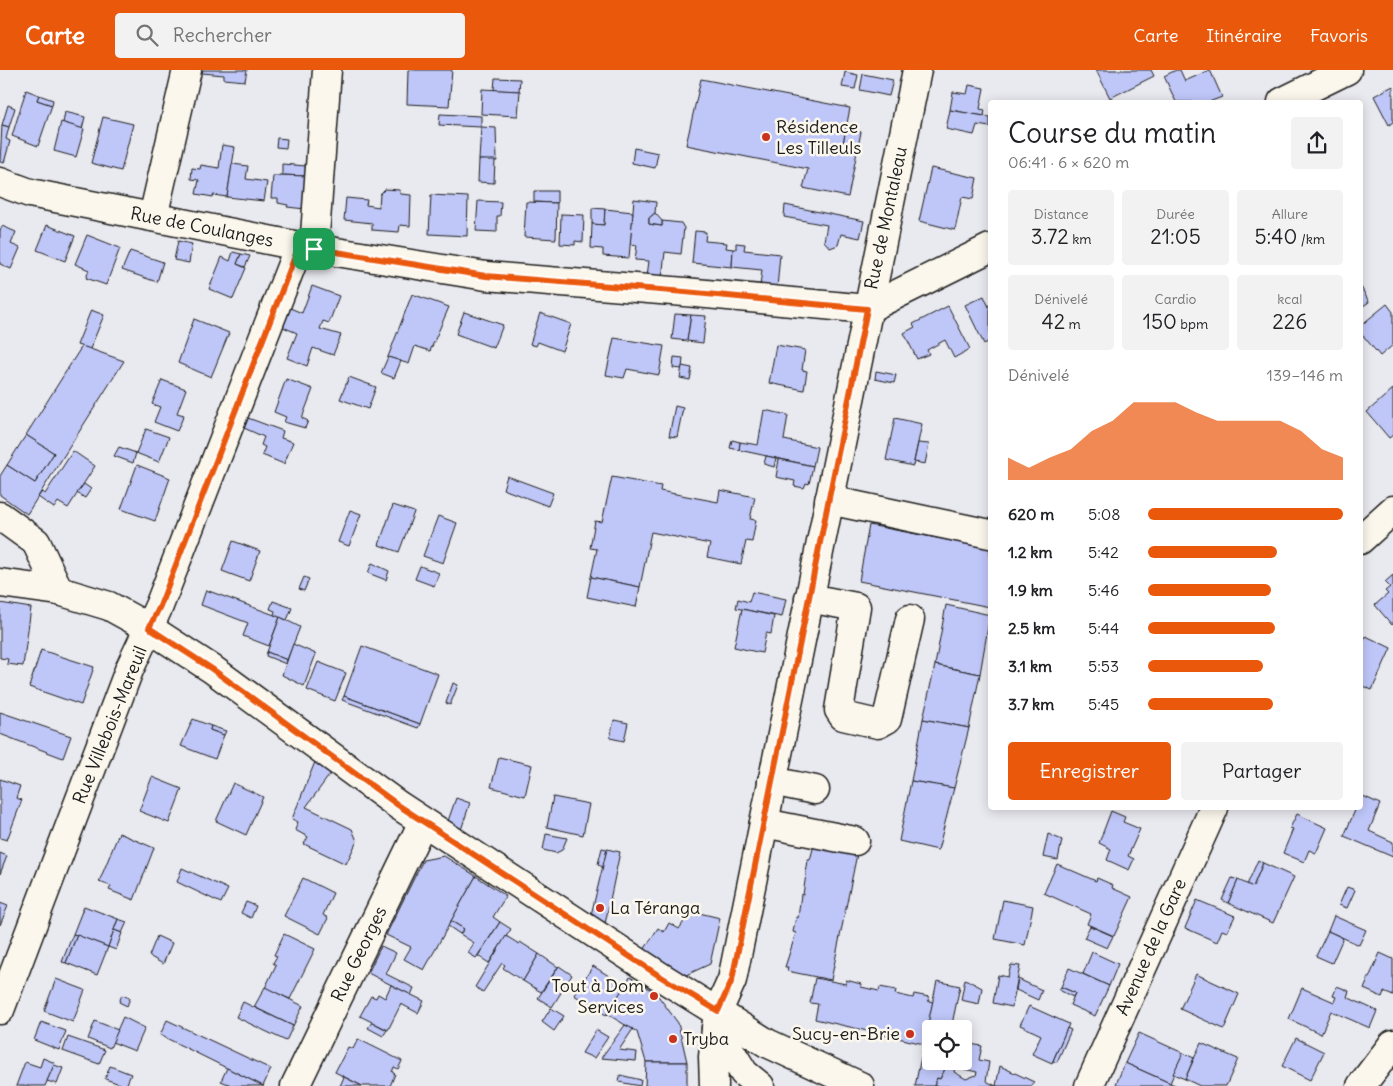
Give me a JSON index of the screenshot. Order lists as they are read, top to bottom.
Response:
{
  "streets": {
    "street": [
      "Rue de Montaleau",
      "Rue de Coulanges",
      "Rue Villebois-Mareuil",
      "Avenue de la Gare",
      "Rue Georges"
    ]
  },
  "crossings": [
    ["Rue de Montaleau", "Rue de Coulanges"],
    ["Rue de Coulanges", "Rue Villebois-Mareuil"]
  ],
  "places": [
    "Résidence Les Tilleuls",
    "La Téranga",
    "Tout à Dom Services",
    "Sucy-en-Brie",
    "Tryba"
  ],
  "page": {
    "header": "Carte",
    "search": "Rechercher",
    "nav": ["Carte", "Itinéraire", "Favoris"],
    "heading": ["Course du matin", "06:41 · 6 × 620 m"],
    "stats": [
      ["Distance", "3.72 km"],
      ["Durée", "21:05"],
      ["Allure", "5:40 /km"],
      ["Dénivelé", "42 m"],
      ["Cardio", "150 bpm"],
      ["kcal", "226"]
    ],
    "chart": ["Dénivelé", "139–146 m"],
    "list": [
      {
        "name": "620 m",
        "note": "5:08"
      },
      {
        "name": "1.2 km",
        "note": "5:42"
      },
      {
        "name": "1.9 km",
        "note": "5:46"
      },
      {
        "name": "2.5 km",
        "note": "5:44"
      },
      {
        "name": "3.1 km",
        "note": "5:53"
      },
      {
        "name": "3.7 km",
        "note": "5:45"
      }
    ],
    "buttons": ["Enregistrer", "Partager"]
  }
}
